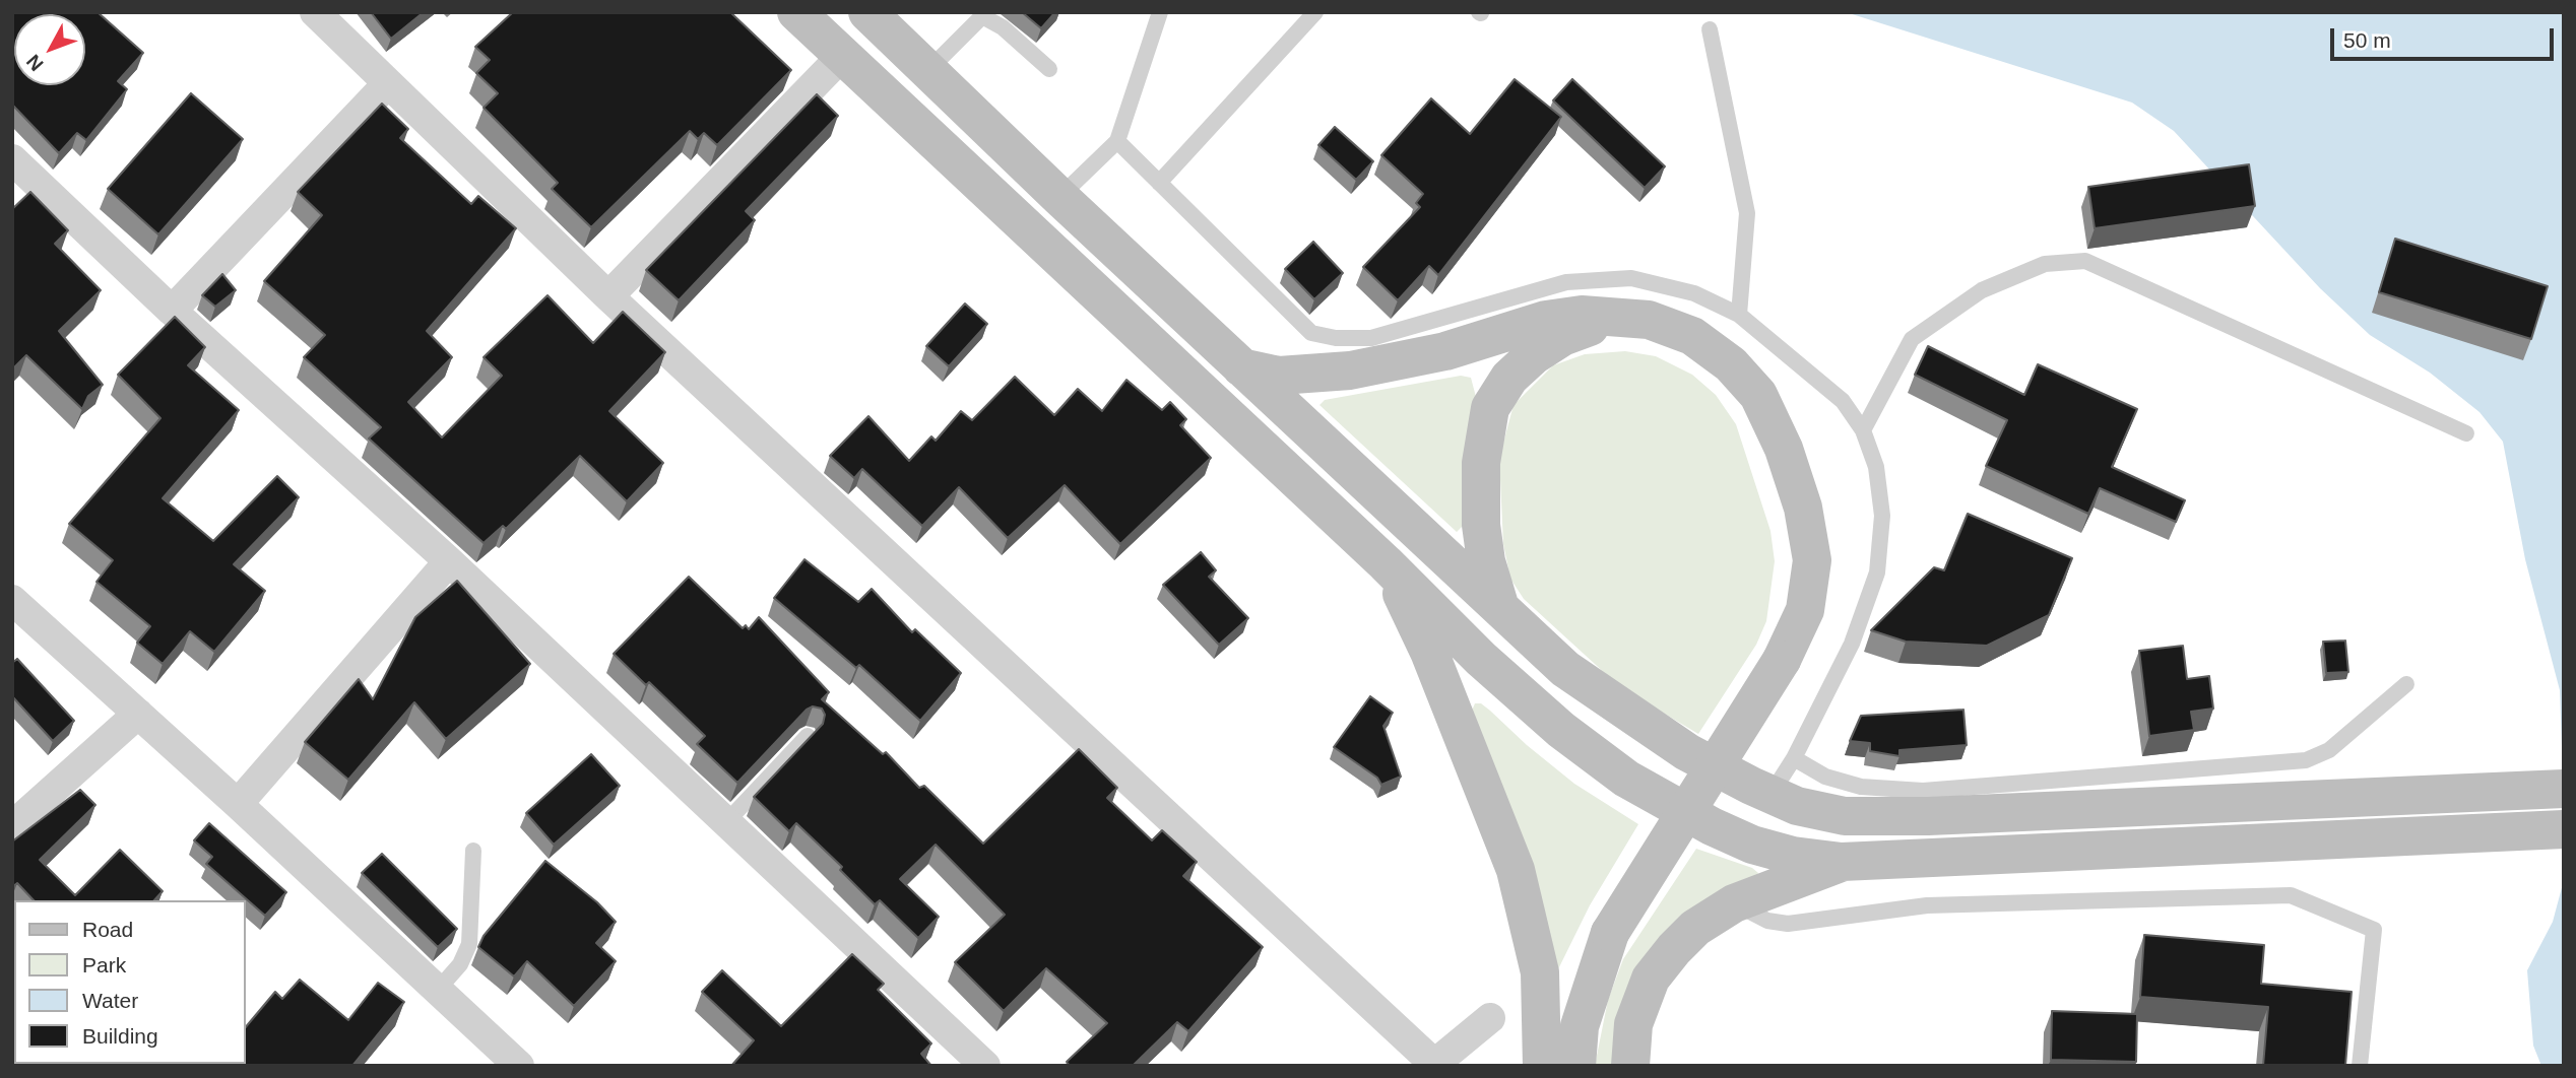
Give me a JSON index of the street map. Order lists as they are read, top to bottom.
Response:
{
  "legend": [
    "Road",
    "Park",
    "Water",
    "Building"
  ],
  "scale_bar": "50 m",
  "north": "bottom left"
}
